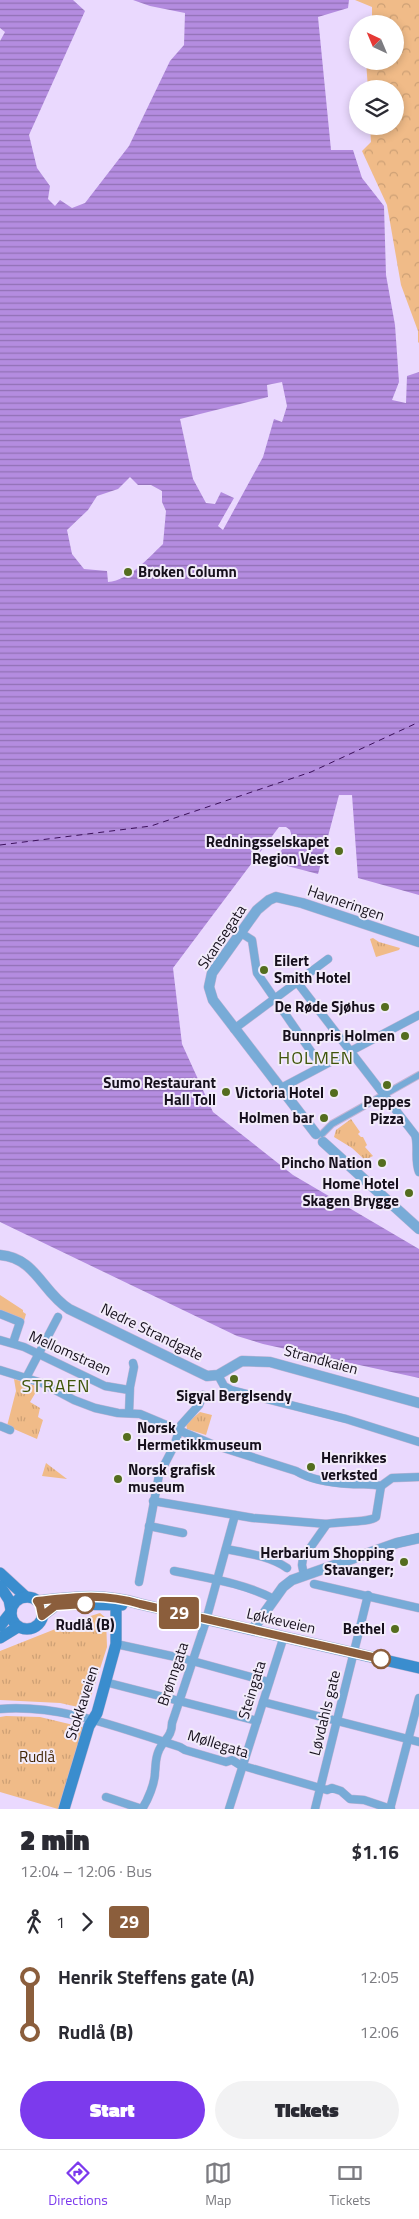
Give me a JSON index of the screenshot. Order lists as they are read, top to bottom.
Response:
{
  "streets": {
    "main road": ["Løkkeveien", "Stokkaveien"],
    "street": [
      "Havneringen",
      "Skansegata",
      "Nedre Strandgate",
      "Mellomstraen",
      "Strandkaien",
      "Brønngata",
      "Steingata",
      "Løvdahls gate",
      "Møllegata"
    ]
  },
  "crossings": [
    ["Havneringen", "Skansegata"],
    ["Nedre Strandgate", "Strandkaien"],
    ["Løkkeveien", "Brønngata"],
    ["Løkkeveien", "Steingata"],
    ["Løkkeveien", "Stokkaveien"],
    ["Løkkeveien", "Løvdahls gate"],
    ["Brønngata", "Møllegata"],
    ["Steingata", "Møllegata"],
    ["Stokkaveien", "Møllegata"],
    ["Løvdahls gate", "Møllegata"]
  ],
  "districts": ["HOLMEN", "STRAEN"],
  "parks": ["Rudlå"],
  "places": [
    "Broken Column",
    "Redningsselskapet Region Vest",
    "Eilert Smith Hotel",
    "De Røde Sjøhus",
    "Bunnpris Holmen",
    "Peppes Pizza",
    "Sumo Restaurant Hall Toll",
    "Victoria Hotel",
    "Holmen bar",
    "Pincho Nation",
    "Home Hotel Skagen Brygge",
    "Sigyal Berglsendy",
    "Norsk Hermetikkmuseum",
    "Henrikkes verksted",
    "Norsk grafisk museum",
    "Herbarium Shopping Stavanger;",
    "Rudlå (B)",
    "Bethel"
  ],
  "lines": ["bus line 29"],
  "north": "top left",
  "page": {
    "on_map": "29",
    "heading": ["2 min", "12:04 – 12:06 · Bus", "$1.16"],
    "legs": ["1", "29"],
    "list": [
      {
        "name": "Henrik Steffens gate (A)",
        "value": "12:05"
      },
      {
        "name": "Rudlå (B)",
        "value": "12:06"
      }
    ],
    "buttons": ["Start", "Tickets"],
    "tabs": ["Directions", "Map", "Tickets"]
  }
}
